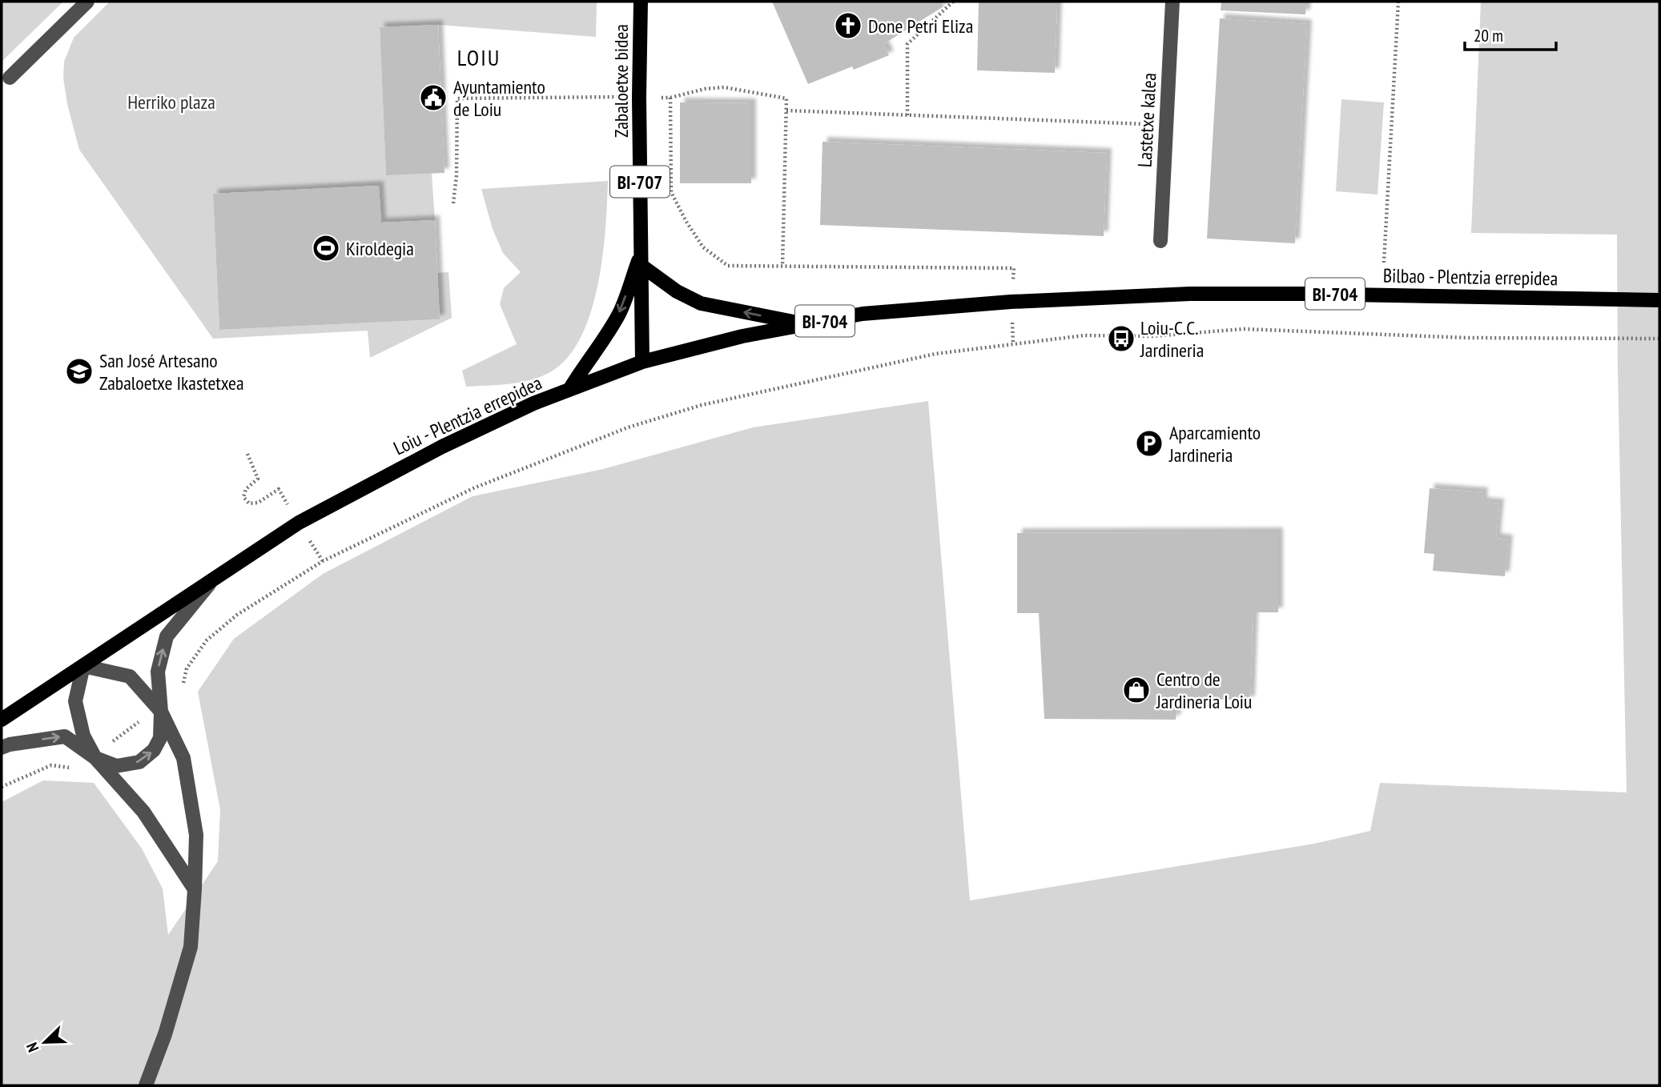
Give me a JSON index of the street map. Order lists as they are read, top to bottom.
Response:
{
  "streets": {
    "main road": [
      "Zabaloetxe bidea",
      "BI-707",
      "Bilbao - Plentzia errepidea",
      "BI-704",
      "Loiu - Plentzia errepidea"
    ],
    "street": ["Lastetxe kalea"]
  },
  "crossings": [
    ["Zabaloetxe bidea", "Loiu - Plentzia errepidea"],
    ["Bilbao - Plentzia errepidea", "Loiu - Plentzia errepidea"]
  ],
  "districts": ["LOIU"],
  "parks": ["Herriko plaza"],
  "places": {
    "church": ["Done Petri Eliza"],
    "public building": ["Ayuntamiento de Loiu"],
    "sports": ["Kiroldegia"],
    "bus stop": ["Loiu-C.C. Jardineria"],
    "school or university": ["San José Artesano Zabaloetxe Ikastetxea"],
    "parking": ["Aparcamiento Jardineria"],
    "shop": ["Centro de Jardineria Loiu"]
  },
  "scale_bar": "20 m",
  "north": "bottom left"
}
